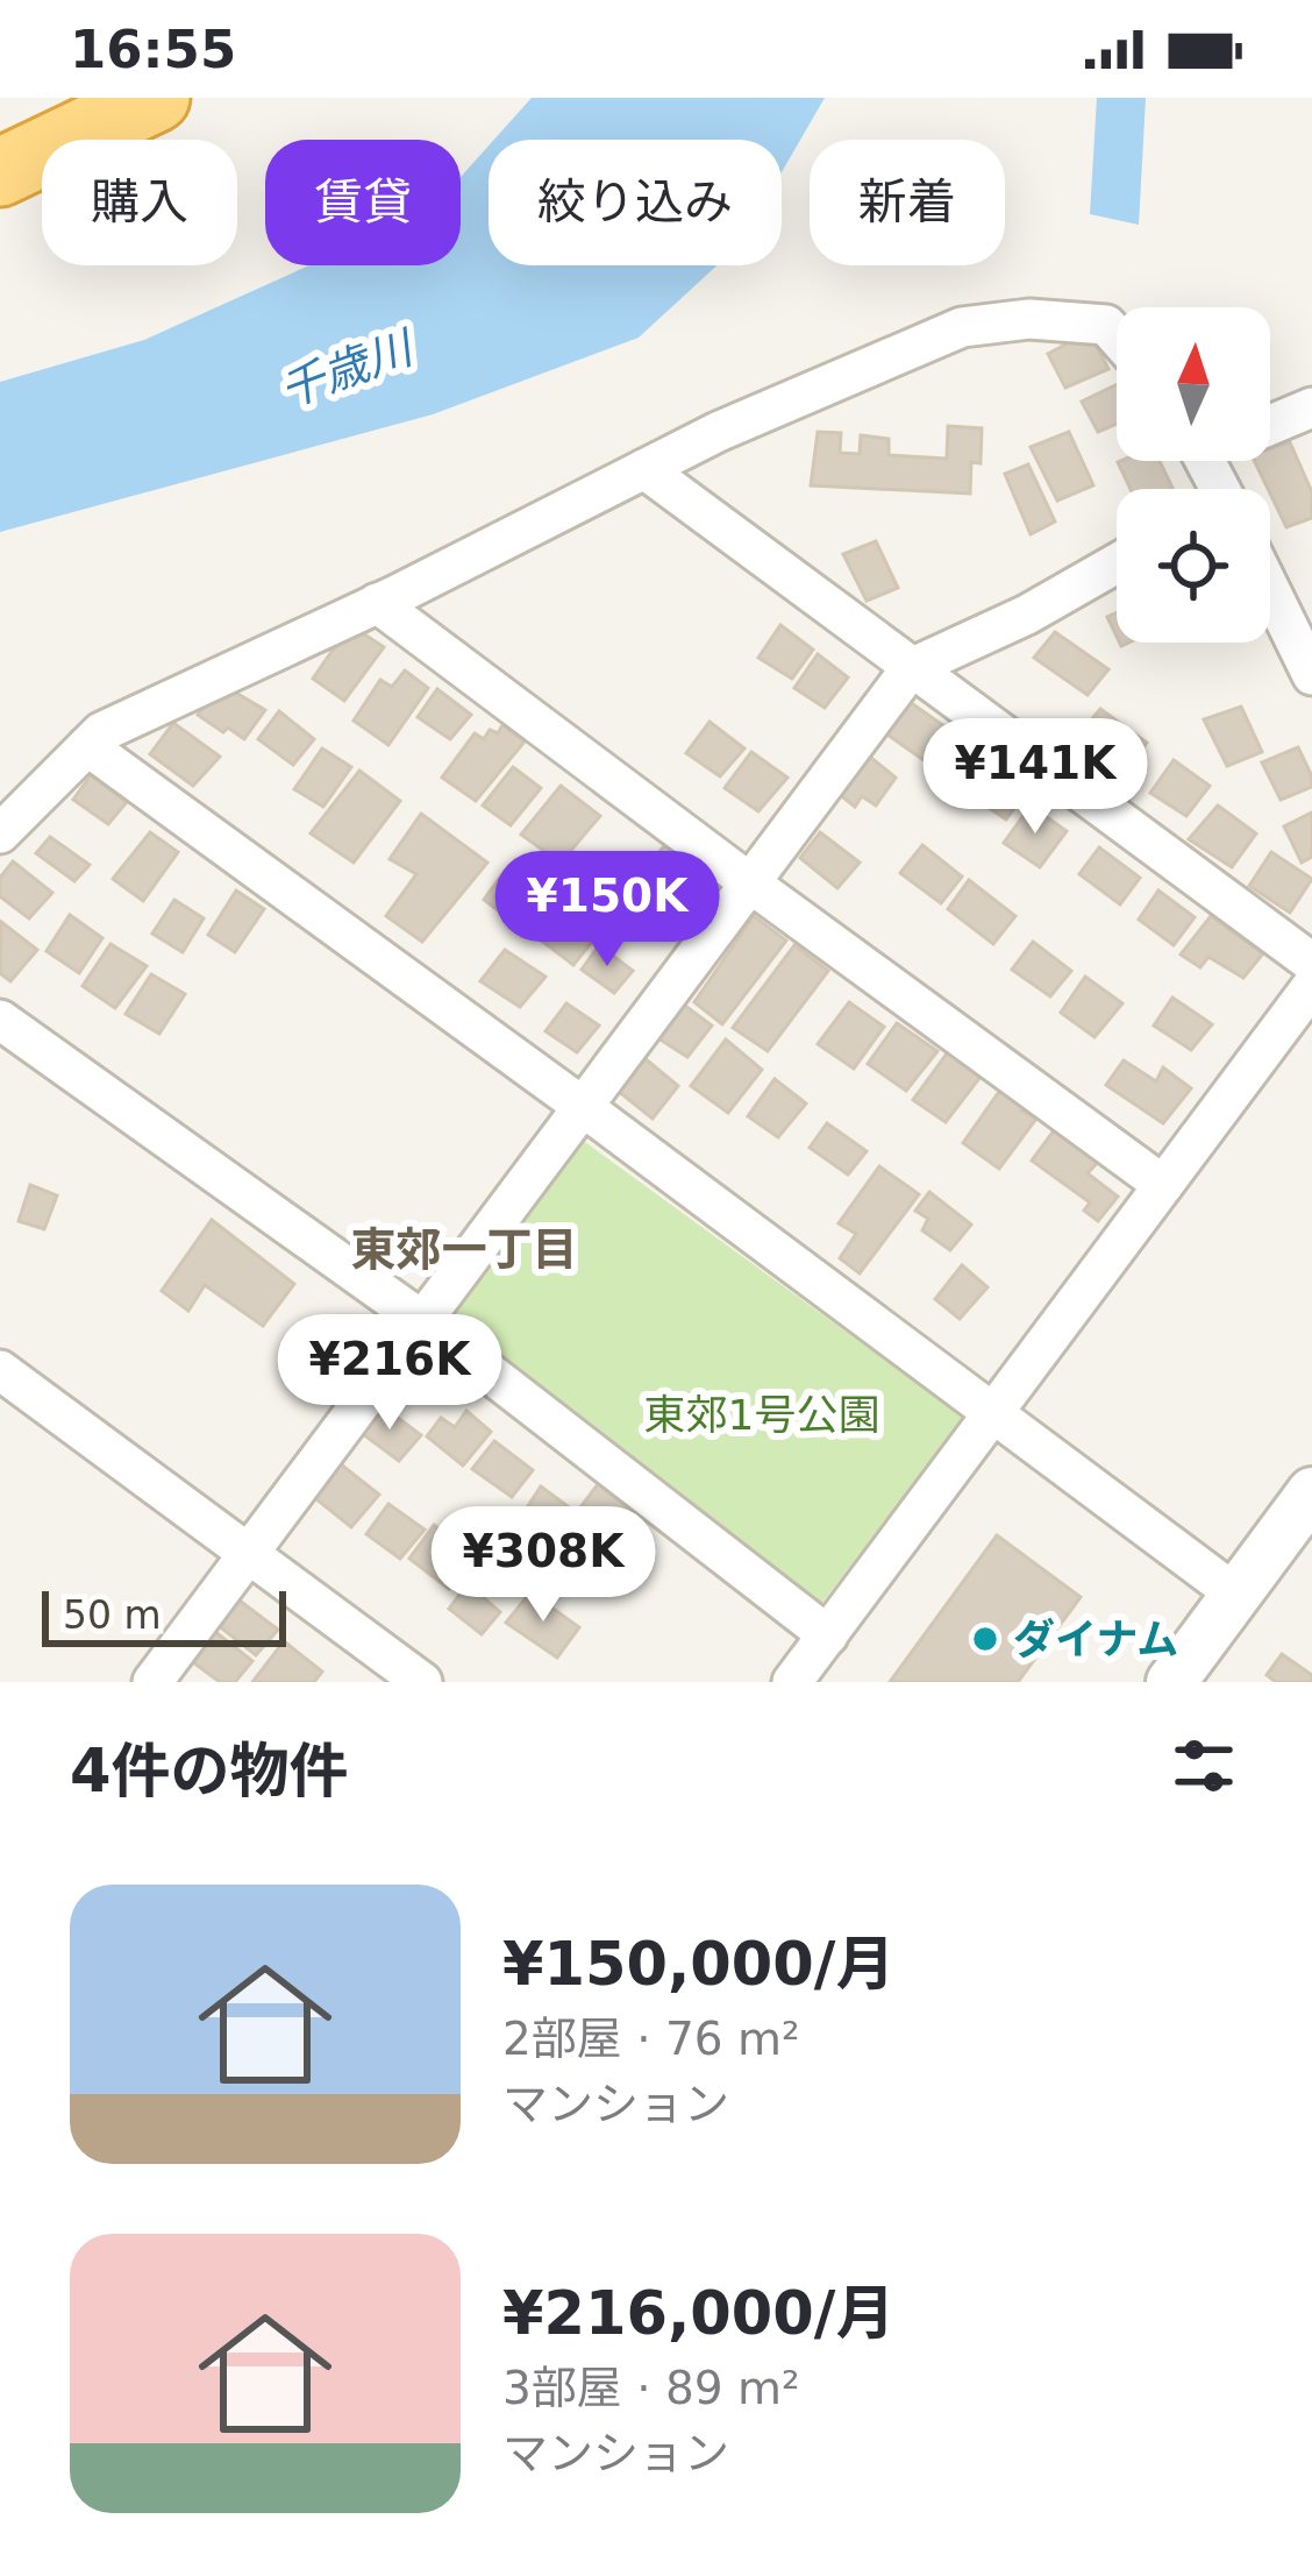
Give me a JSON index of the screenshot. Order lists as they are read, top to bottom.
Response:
{
  "districts": ["東郊一丁目"],
  "water": ["千歳川"],
  "parks": ["東郊1号公園"],
  "places": ["ダイナム"],
  "scale_bar": "50 m",
  "north": "top",
  "page": {
    "status": "16:55",
    "chip": [
      "購入",
      "賃貸",
      "絞り込み",
      "新着"
    ],
    "price": [
      "¥141K",
      "¥150K",
      "¥216K",
      "¥308K"
    ],
    "scale": "50 m",
    "heading": "4件の物件",
    "list": [
      {
        "name": "¥150,000/月",
        "note": "2部屋 · 76 m² · マンション"
      },
      {
        "name": "¥216,000/月",
        "note": "3部屋 · 89 m² · マンション"
      }
    ]
  }
}
